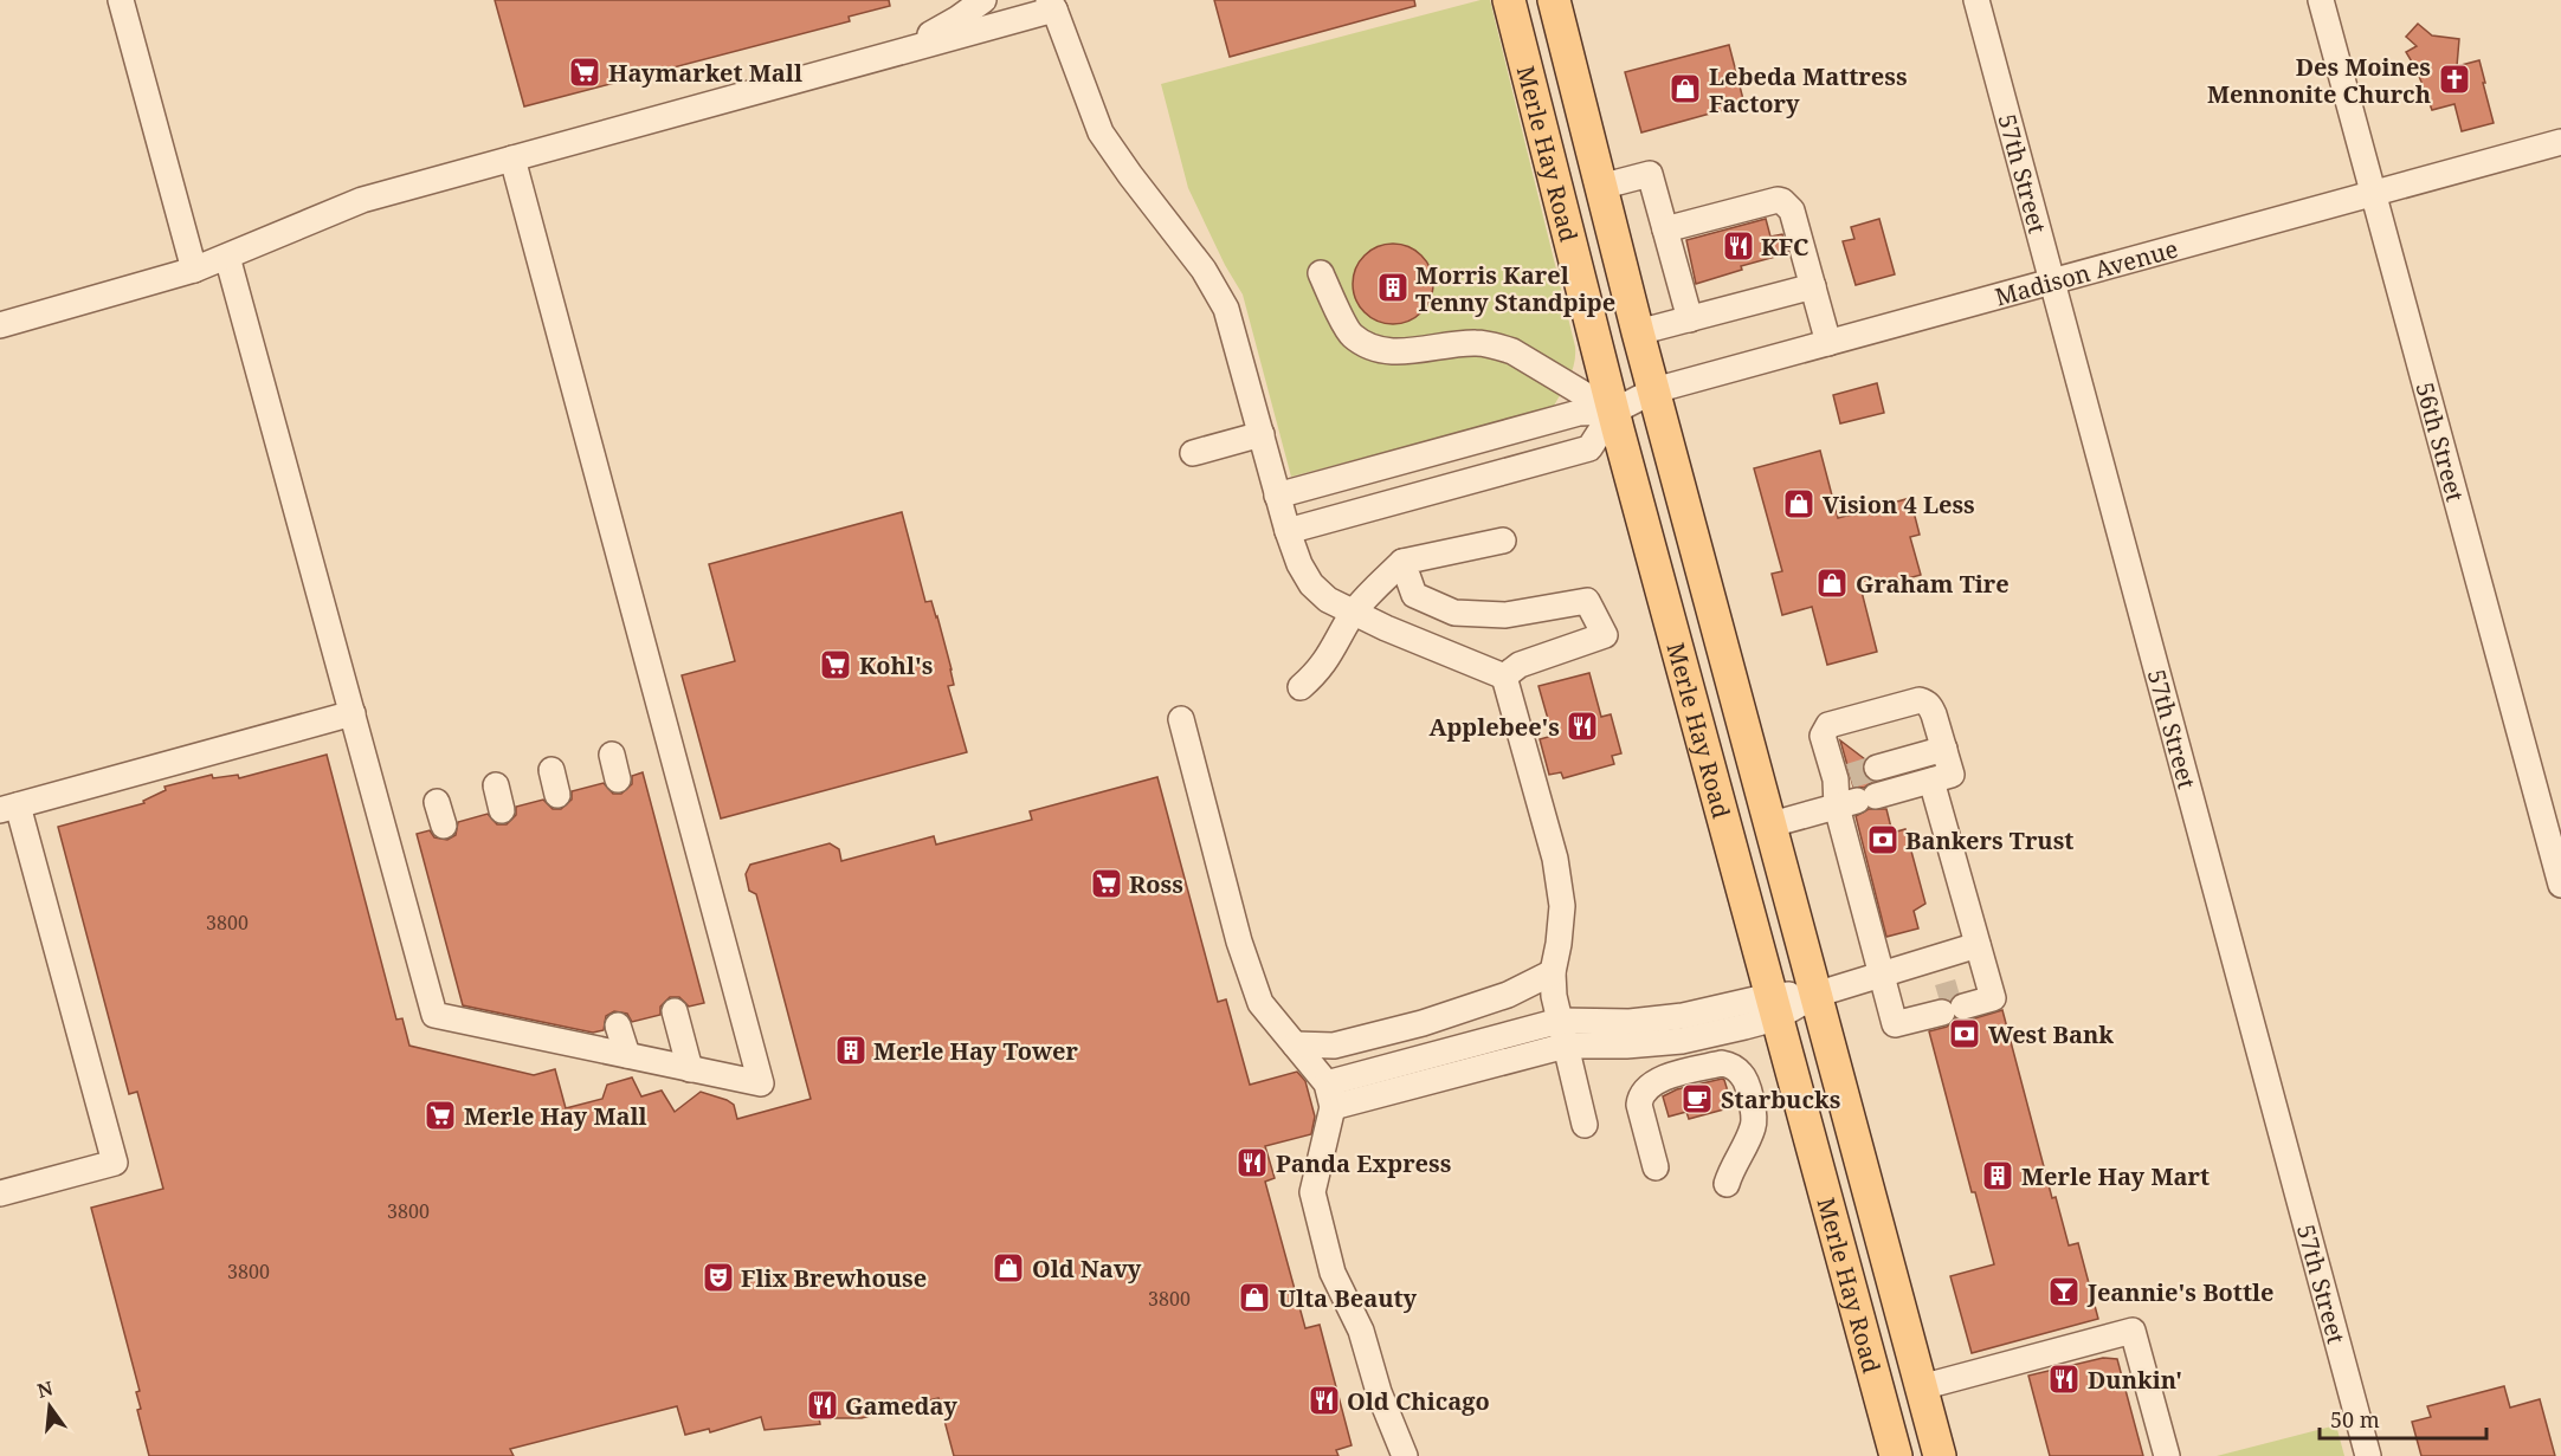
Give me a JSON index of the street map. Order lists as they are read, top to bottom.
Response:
{
  "streets": {
    "main road": ["Merle Hay Road"],
    "street": ["57th Street", "Madison Avenue", "56th Street"]
  },
  "crossings": [
    ["Merle Hay Road", "Madison Avenue"],
    ["57th Street", "Madison Avenue"],
    ["Madison Avenue", "56th Street"]
  ],
  "places": {
    "supermarket": [
      "Haymarket Mall",
      "Kohl's",
      "Ross",
      "Merle Hay Mall"
    ],
    "church": ["Des Moines Mennonite Church"],
    "shop": [
      "Lebeda Mattress Factory",
      "Vision 4 Less",
      "Graham Tire",
      "Old Navy",
      "Ulta Beauty"
    ],
    "restaurant": [
      "KFC",
      "Applebee's",
      "Panda Express",
      "Dunkin'",
      "Old Chicago",
      "Gameday"
    ],
    "building": ["Morris Karel Tenny Standpipe", "Merle Hay Tower", "Merle Hay Mart"],
    "bank": ["Bankers Trust", "West Bank"],
    "cafe": ["Starbucks"],
    "theatre": ["Flix Brewhouse"],
    "bar": ["Jeannie's Bottle"]
  },
  "house_numbers": [
    "3800",
    "3800",
    "3800",
    "3800"
  ],
  "scale_bar": "50 m",
  "north": "top"
}
